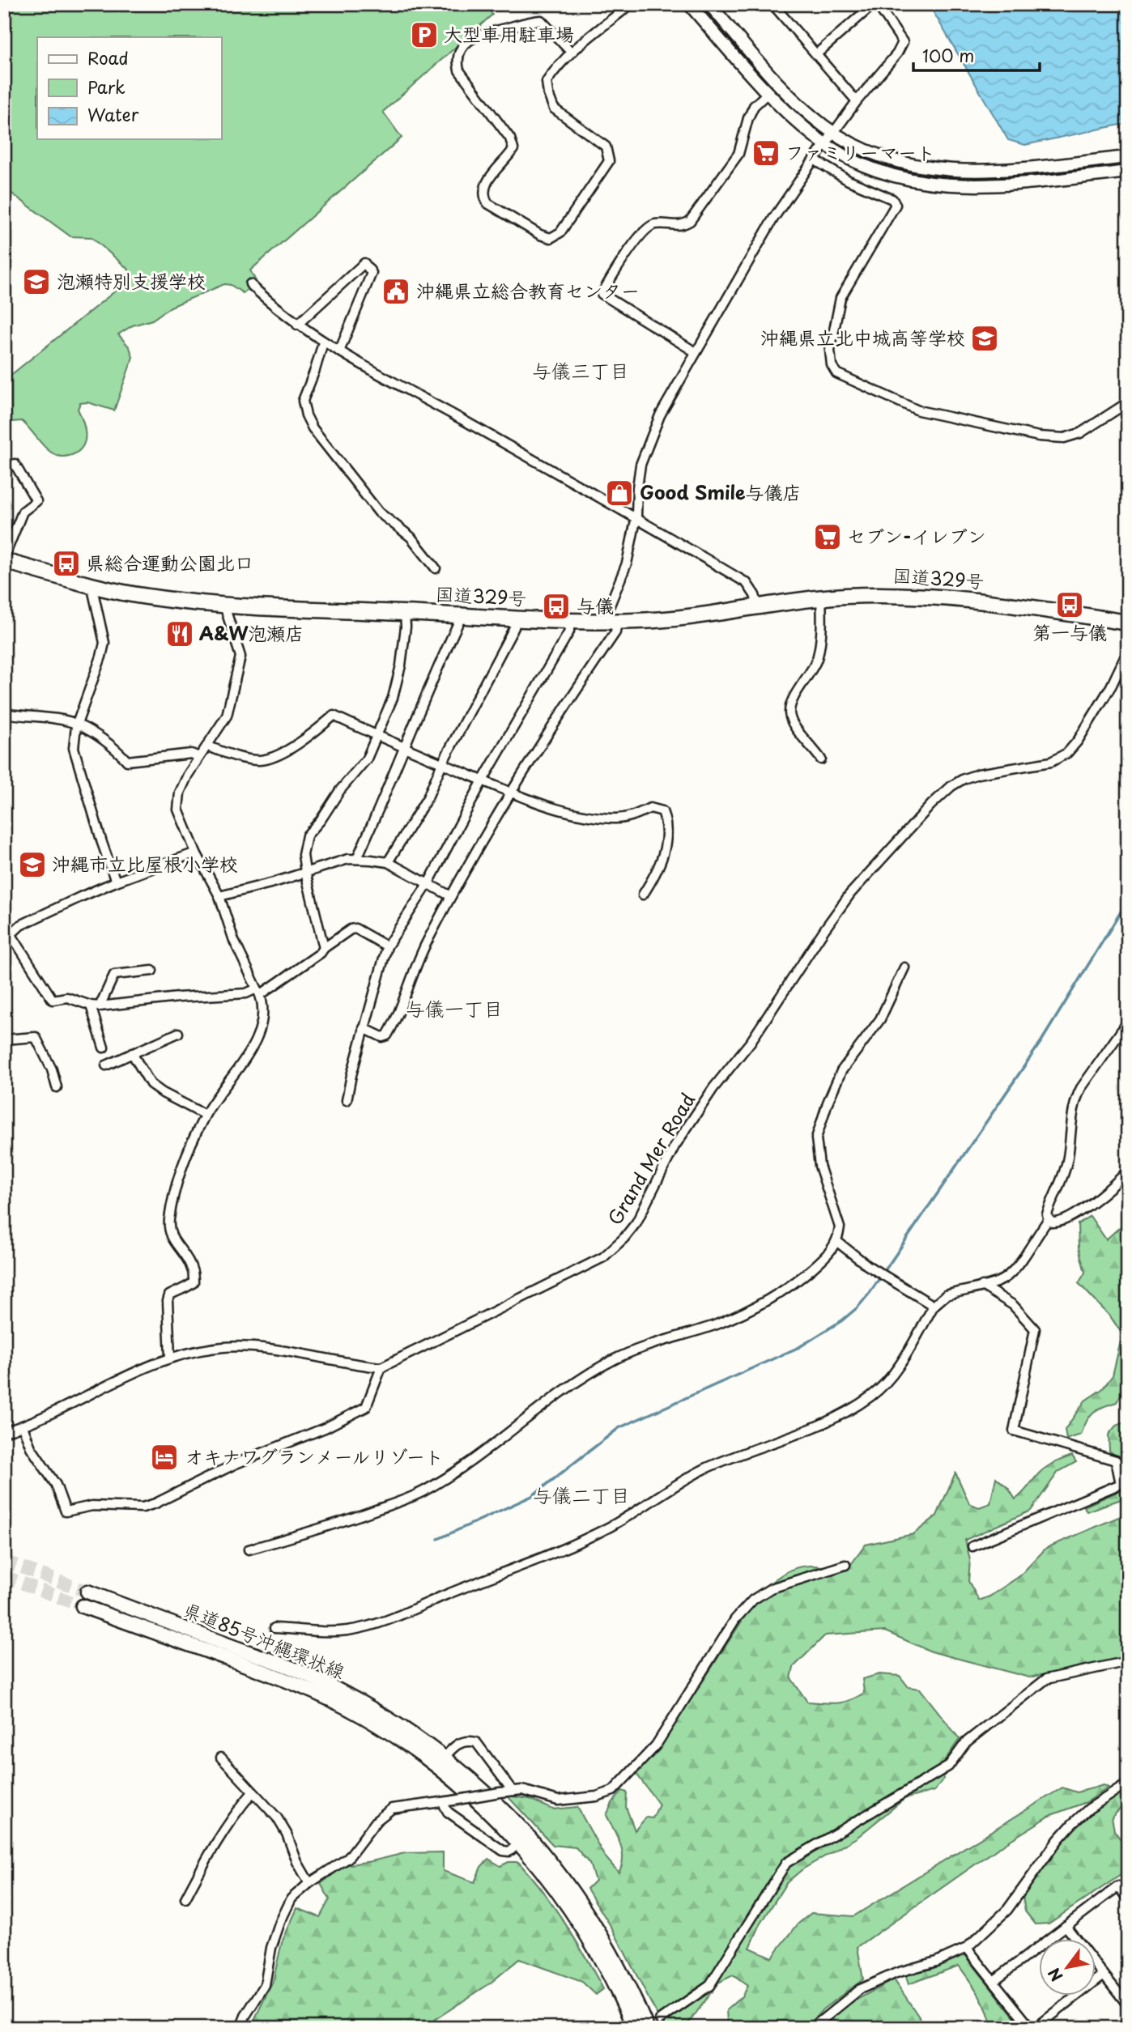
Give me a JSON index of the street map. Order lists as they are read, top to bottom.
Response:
{
  "streets": {
    "highway": ["国道329号"],
    "main road": ["県道85号沖縄環状線"],
    "street": ["Grand Mer Road"]
  },
  "districts": ["与儀三丁目", "与儀一丁目", "与儀二丁目"],
  "places": {
    "parking": ["大型車用駐車場"],
    "supermarket": ["ファミリーマート", "セブン-イレブン"],
    "school or university": ["泡瀬特別支援学校", "沖縄県立北中城高等学校", "沖縄市立比屋根小学校"],
    "public building": ["沖縄県立総合教育センター"],
    "shop": ["Good Smile与儀店"],
    "bus stop": ["県総合運動公園北口", "第一与儀", "与儀"],
    "restaurant": ["A&W泡瀬店"],
    "hotel": ["オキナワグランメールリゾート"]
  },
  "legend": ["Road", "Park", "Water"],
  "scale_bar": "100 m",
  "north": "bottom left"
}
